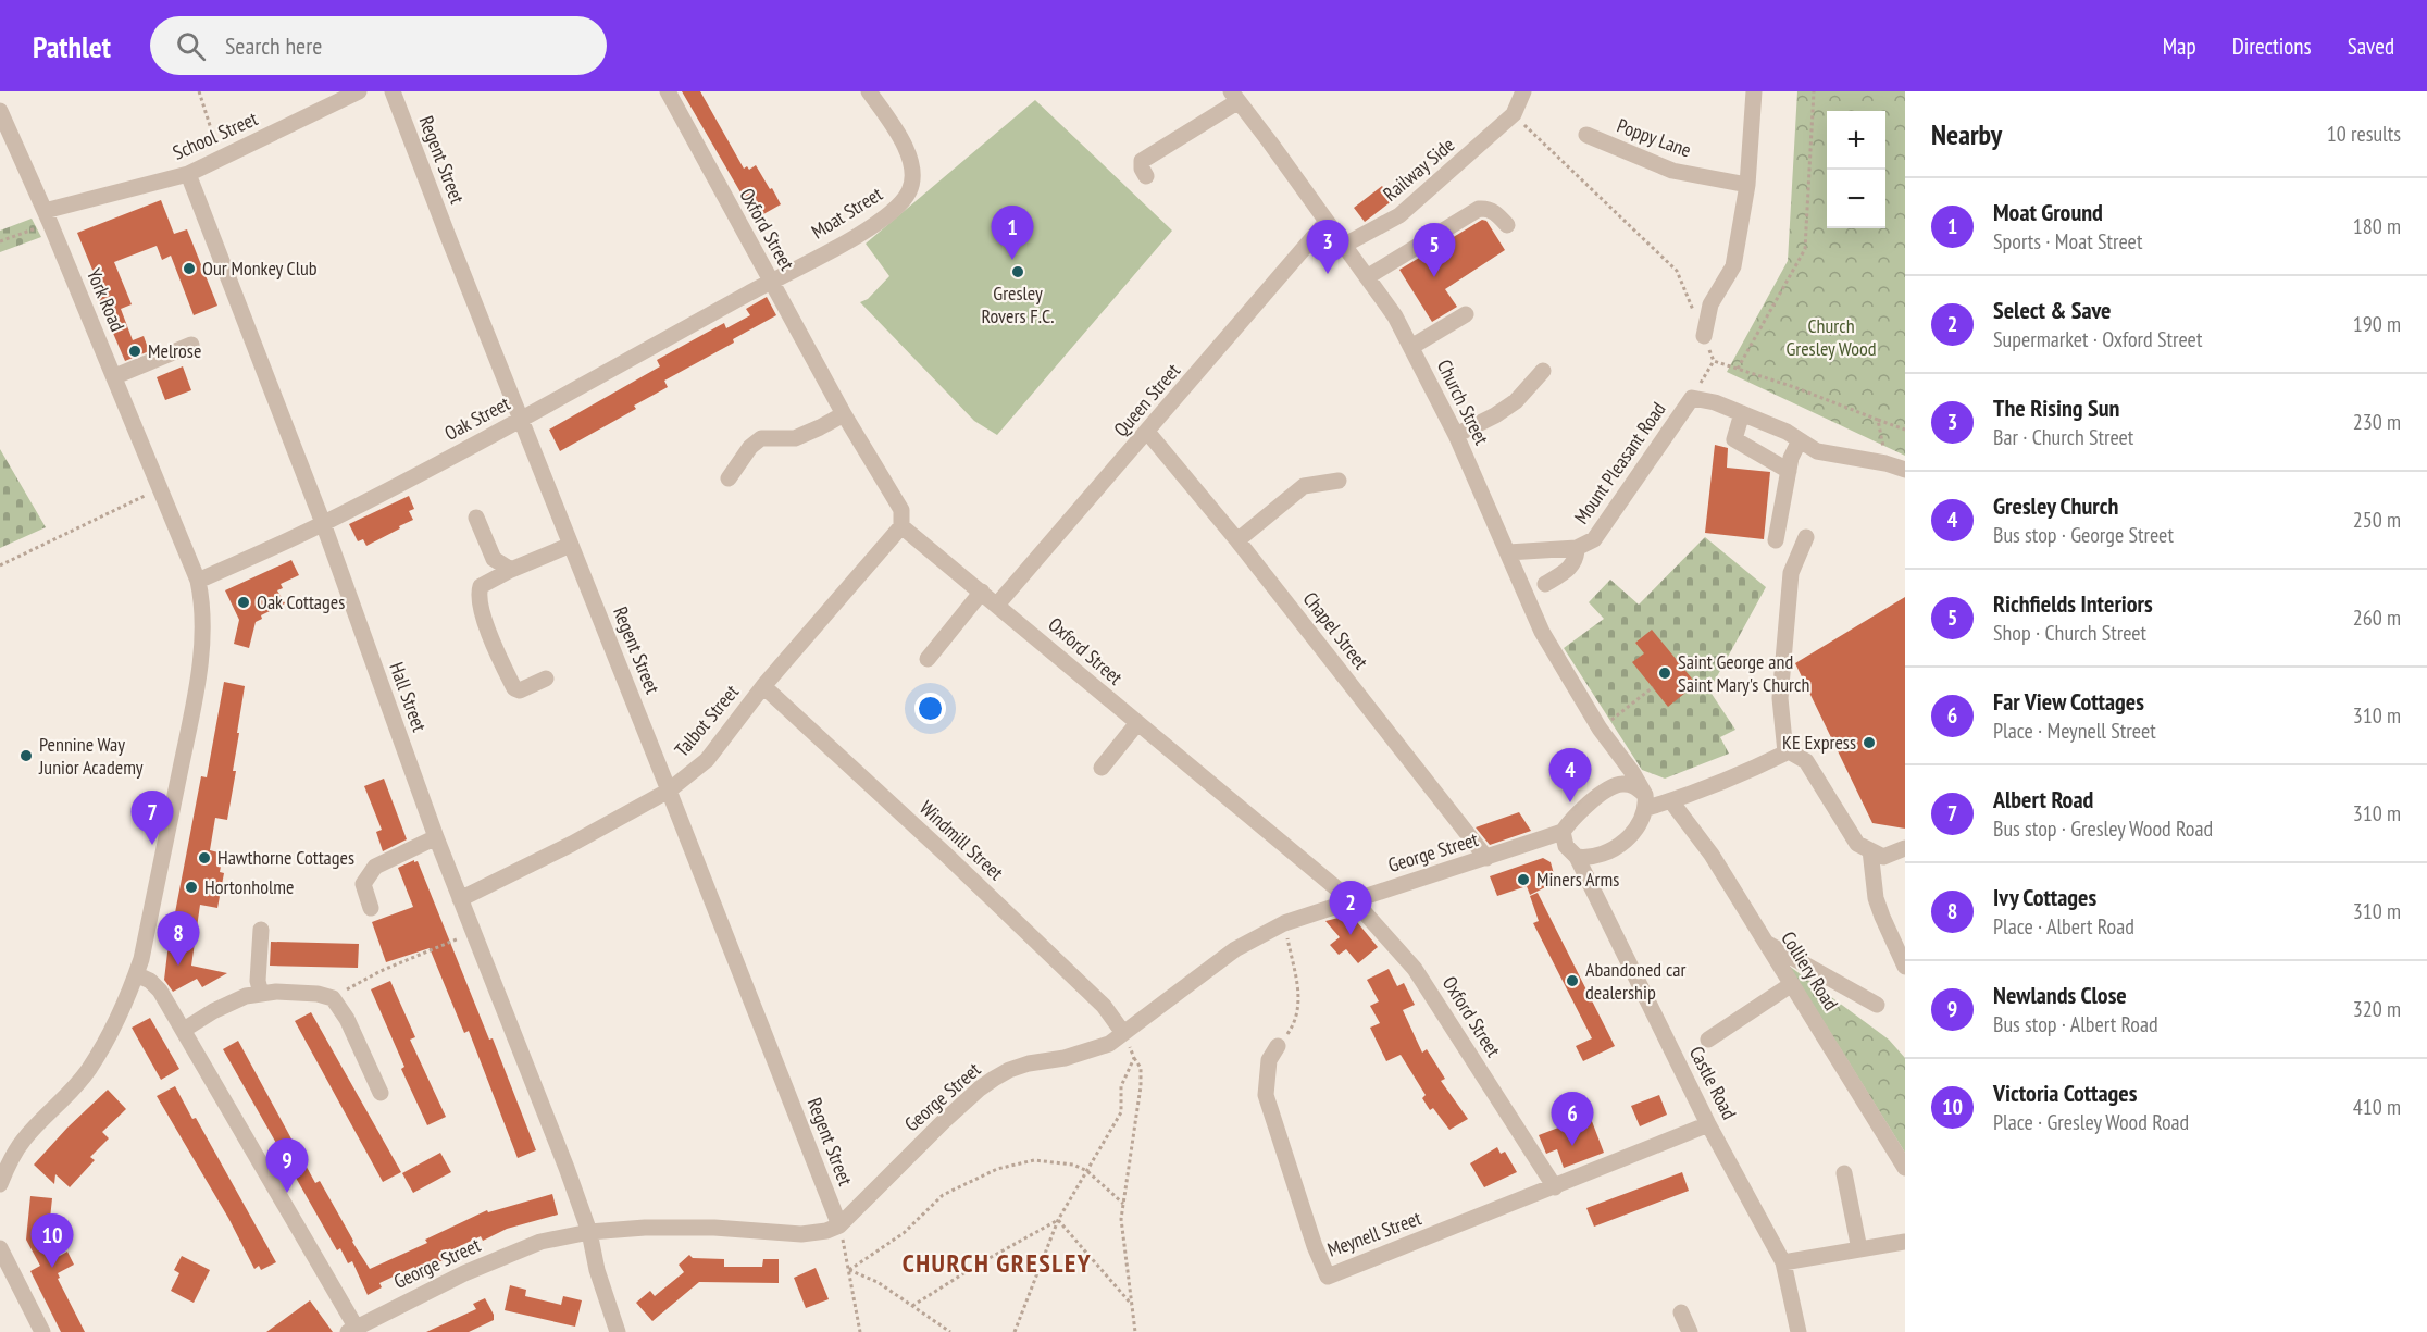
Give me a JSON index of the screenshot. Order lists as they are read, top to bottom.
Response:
{
  "streets": {
    "street": [
      "School Street",
      "Poppy Lane",
      "Regent Street",
      "Railway Side",
      "Moat Street",
      "Oxford Street",
      "York Road",
      "Queen Street",
      "Church Street",
      "Oak Street",
      "Mount Pleasant Road",
      "Chapel Street",
      "Hall Street",
      "Talbot Street",
      "Windmill Street",
      "George Street",
      "Colliery Road",
      "Castle Road",
      "Meynell Street"
    ]
  },
  "crossings": [
    ["School Street", "York Road"],
    ["School Street", "Hall Street"],
    ["Regent Street", "Oak Street"],
    ["Regent Street", "Talbot Street"],
    ["Regent Street", "George Street"],
    ["Railway Side", "Church Street"],
    ["Moat Street", "Oxford Street"],
    ["Moat Street", "Oak Street"],
    ["Oxford Street", "Queen Street"],
    ["Oxford Street", "Oak Street"],
    ["Oxford Street", "Talbot Street"],
    ["Oxford Street", "George Street"],
    ["Oxford Street", "Meynell Street"],
    ["York Road", "Oak Street"],
    ["Queen Street", "Church Street"],
    ["Queen Street", "Chapel Street"],
    ["Church Street", "Mount Pleasant Road"],
    ["Oak Street", "Hall Street"],
    ["Chapel Street", "George Street"],
    ["Hall Street", "Talbot Street"],
    ["Hall Street", "George Street"],
    ["Talbot Street", "Windmill Street"],
    ["Windmill Street", "George Street"],
    ["George Street", "Castle Road"],
    ["Castle Road", "Meynell Street"]
  ],
  "districts": ["CHURCH GRESLEY"],
  "parks": ["Church Gresley Wood"],
  "places": [
    "Our Monkey Club",
    "Gresley Rovers F.C.",
    "Melrose",
    "Oak Cottages",
    "Saint George and Saint Mary's Church",
    "KE Express",
    "Pennine Way Junior Academy",
    "Hawthorne Cottages",
    "Miners Arms",
    "Hortonholme",
    "Abandoned car dealership"
  ],
  "page": {
    "header": "Pathlet",
    "search": "Search here",
    "nav": ["Map", "Directions", "Saved"],
    "heading": ["Nearby", "10 results"],
    "map_buttons": ["+", "−"],
    "list": [
      {
        "mark": "1",
        "name": "Moat Ground",
        "note": "Sports · Moat Street",
        "value": "180 m"
      },
      {
        "mark": "2",
        "name": "Select & Save",
        "note": "Supermarket · Oxford Street",
        "value": "190 m"
      },
      {
        "mark": "3",
        "name": "The Rising Sun",
        "note": "Bar · Church Street",
        "value": "230 m"
      },
      {
        "mark": "4",
        "name": "Gresley Church",
        "note": "Bus stop · George Street",
        "value": "250 m"
      },
      {
        "mark": "5",
        "name": "Richfields Interiors",
        "note": "Shop · Church Street",
        "value": "260 m"
      },
      {
        "mark": "6",
        "name": "Far View Cottages",
        "note": "Place · Meynell Street",
        "value": "310 m"
      },
      {
        "mark": "7",
        "name": "Albert Road",
        "note": "Bus stop · Gresley Wood Road",
        "value": "310 m"
      },
      {
        "mark": "8",
        "name": "Ivy Cottages",
        "note": "Place · Albert Road",
        "value": "310 m"
      },
      {
        "mark": "9",
        "name": "Newlands Close",
        "note": "Bus stop · Albert Road",
        "value": "320 m"
      },
      {
        "mark": "10",
        "name": "Victoria Cottages",
        "note": "Place · Gresley Wood Road",
        "value": "410 m"
      }
    ],
    "pins": [
      "1",
      "3",
      "5",
      "4",
      "7",
      "2",
      "8",
      "6",
      "9",
      "10"
    ]
  }
}
